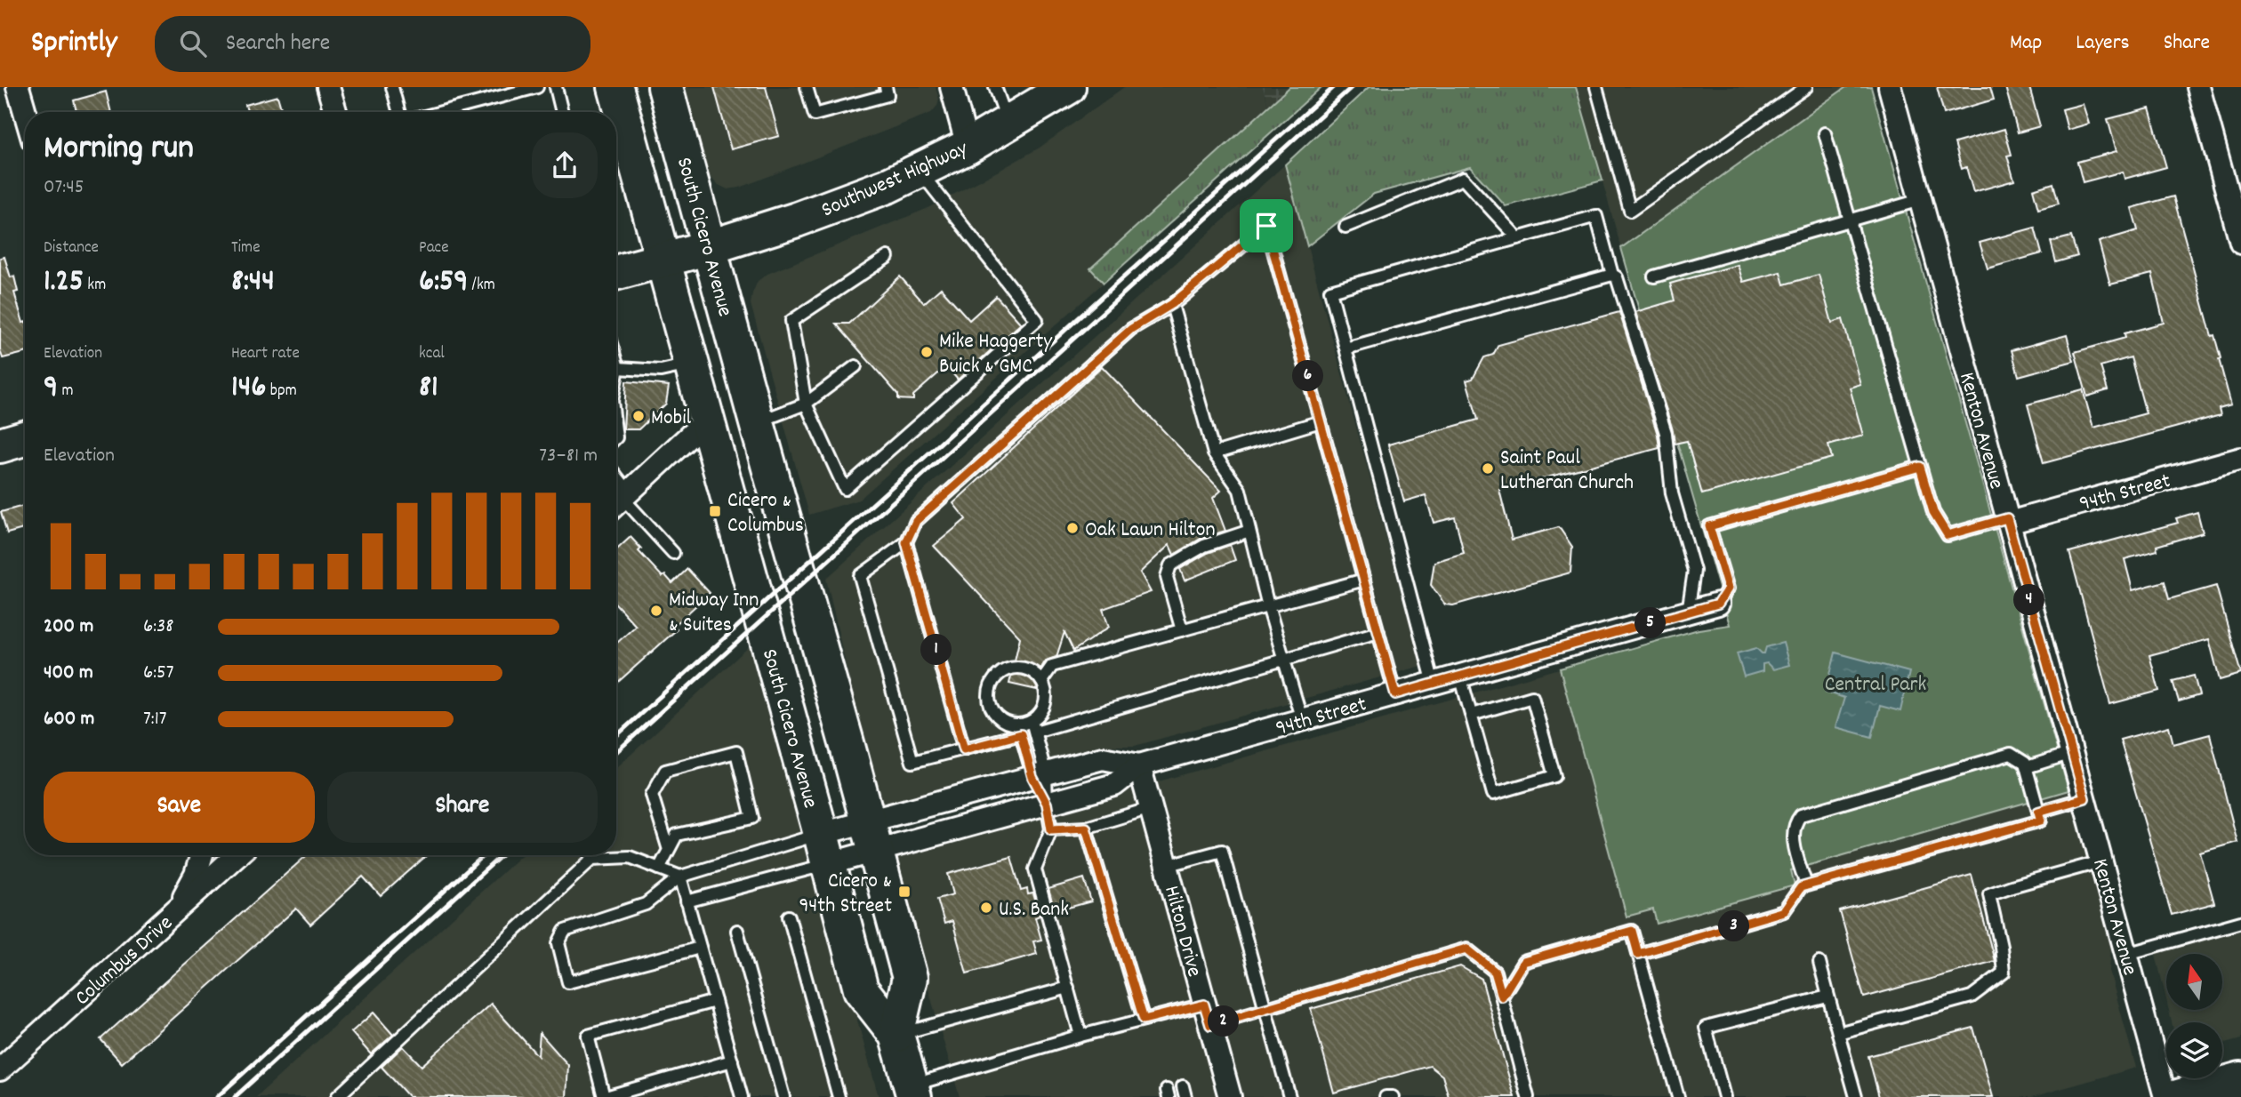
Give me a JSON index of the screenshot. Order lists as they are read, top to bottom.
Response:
{
  "streets": {
    "main road": ["Southwest Highway", "South Cicero Avenue"],
    "street": [
      "Kenton Avenue",
      "94th Street",
      "Hilton Drive",
      "Columbus Drive"
    ]
  },
  "crossings": [
    ["Southwest Highway", "South Cicero Avenue"],
    ["South Cicero Avenue", "94th Street"],
    ["Kenton Avenue", "94th Street"],
    ["94th Street", "Hilton Drive"]
  ],
  "parks": ["Central Park"],
  "places": {
    "other": [
      "Mike Haggerty Buick & GMC",
      "Mobil",
      "Saint Paul Lutheran Church",
      "Oak Lawn Hilton",
      "Midway Inn & Suites",
      "U.S. Bank"
    ],
    "transit": ["Cicero & Columbus", "Cicero & 94th Street"]
  },
  "north": "top",
  "page": {
    "header": "Sprintly",
    "search": "Search here",
    "nav": ["Map", "Layers", "Share"],
    "heading": ["Morning run", "07:45"],
    "stats": [
      ["Distance", "1.25 km"],
      ["Time", "8:44"],
      ["Pace", "6:59 /km"],
      ["Elevation", "9 m"],
      ["Heart rate", "146 bpm"],
      ["kcal", "81"]
    ],
    "pins": [
      "6",
      "4",
      "5",
      "1",
      "3",
      "2"
    ],
    "chart": ["Elevation", "73–81 m"],
    "list": [
      {
        "name": "200 m",
        "note": "6:38"
      },
      {
        "name": "400 m",
        "note": "6:57"
      },
      {
        "name": "600 m",
        "note": "7:17"
      }
    ],
    "buttons": ["Save", "Share"]
  }
}
